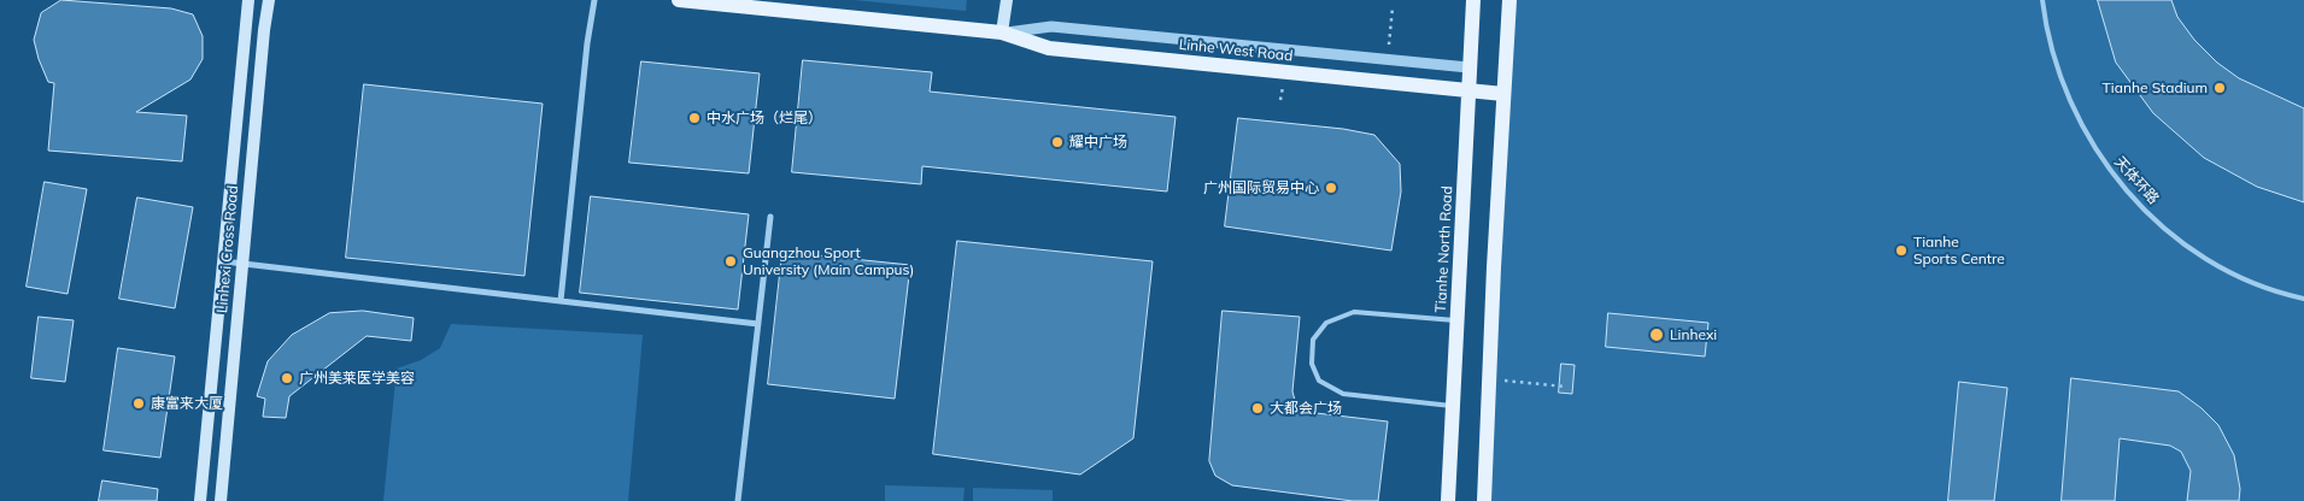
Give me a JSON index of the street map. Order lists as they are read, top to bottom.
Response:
{
  "streets": {
    "main road": ["Linhe West Road", "Linhexi Cross Road", "Tianhe North Road"],
    "lane": ["天体环路"]
  },
  "crossings": [
    ["Linhe West Road", "Tianhe North Road"]
  ],
  "places": [
    "Tianhe Stadium",
    "中水广场（烂尾）",
    "耀中广场",
    "广州国际贸易中心",
    "Tianhe Sports Centre",
    "Guangzhou Sport University (Main Campus)",
    "Linhexi",
    "广州美莱医学美容",
    "康富来大厦",
    "大都会广场"
  ]
}
